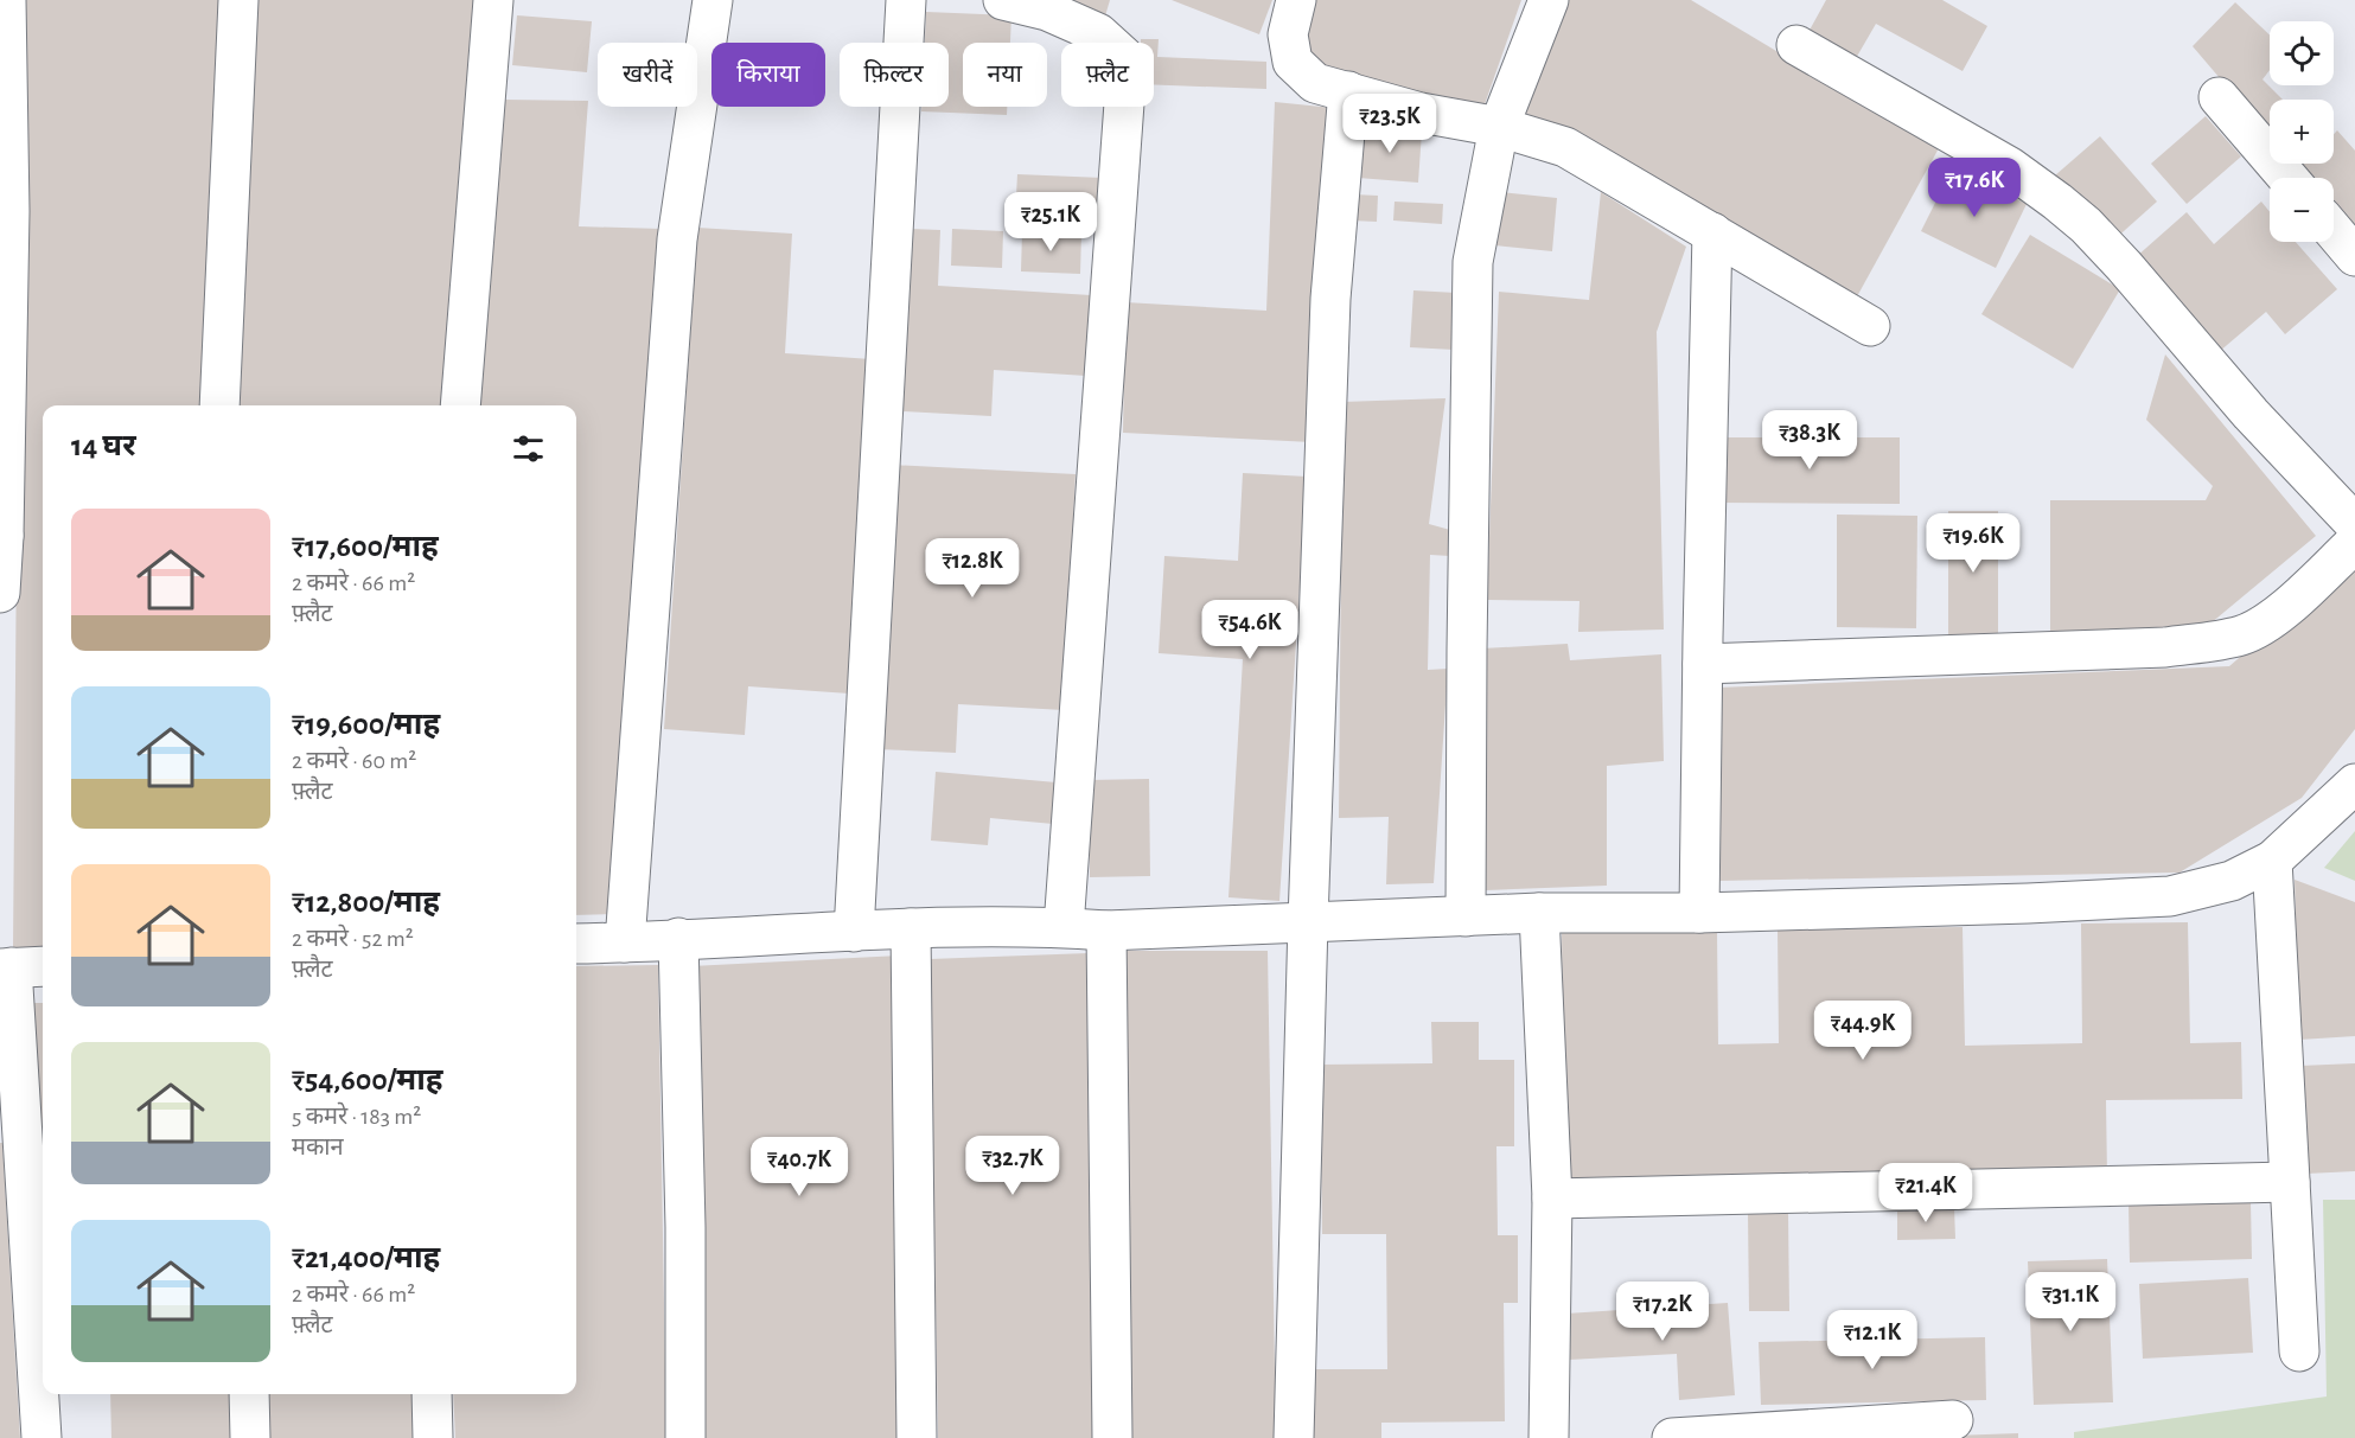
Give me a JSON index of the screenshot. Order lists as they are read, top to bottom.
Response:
{
  "page": {
    "map_buttons": ["+", "−"],
    "chip": [
      "खरीदें",
      "किराया",
      "फ़िल्टर",
      "नया",
      "फ़्लैट"
    ],
    "price": [
      "₹23.5K",
      "₹17.6K",
      "₹25.1K",
      "₹38.3K",
      "₹19.6K",
      "₹12.8K",
      "₹54.6K",
      "₹44.9K",
      "₹32.7K",
      "₹40.7K",
      "₹21.4K",
      "₹31.1K",
      "₹17.2K",
      "₹12.1K"
    ],
    "heading": "14 घर",
    "list": [
      {
        "name": "₹17,600/माह",
        "note": "2 कमरे · 66 m² · फ़्लैट"
      },
      {
        "name": "₹19,600/माह",
        "note": "2 कमरे · 60 m² · फ़्लैट"
      },
      {
        "name": "₹12,800/माह",
        "note": "2 कमरे · 52 m² · फ़्लैट"
      },
      {
        "name": "₹54,600/माह",
        "note": "5 कमरे · 183 m² · मकान"
      },
      {
        "name": "₹21,400/माह",
        "note": "2 कमरे · 66 m² · फ़्लैट"
      }
    ]
  }
}
